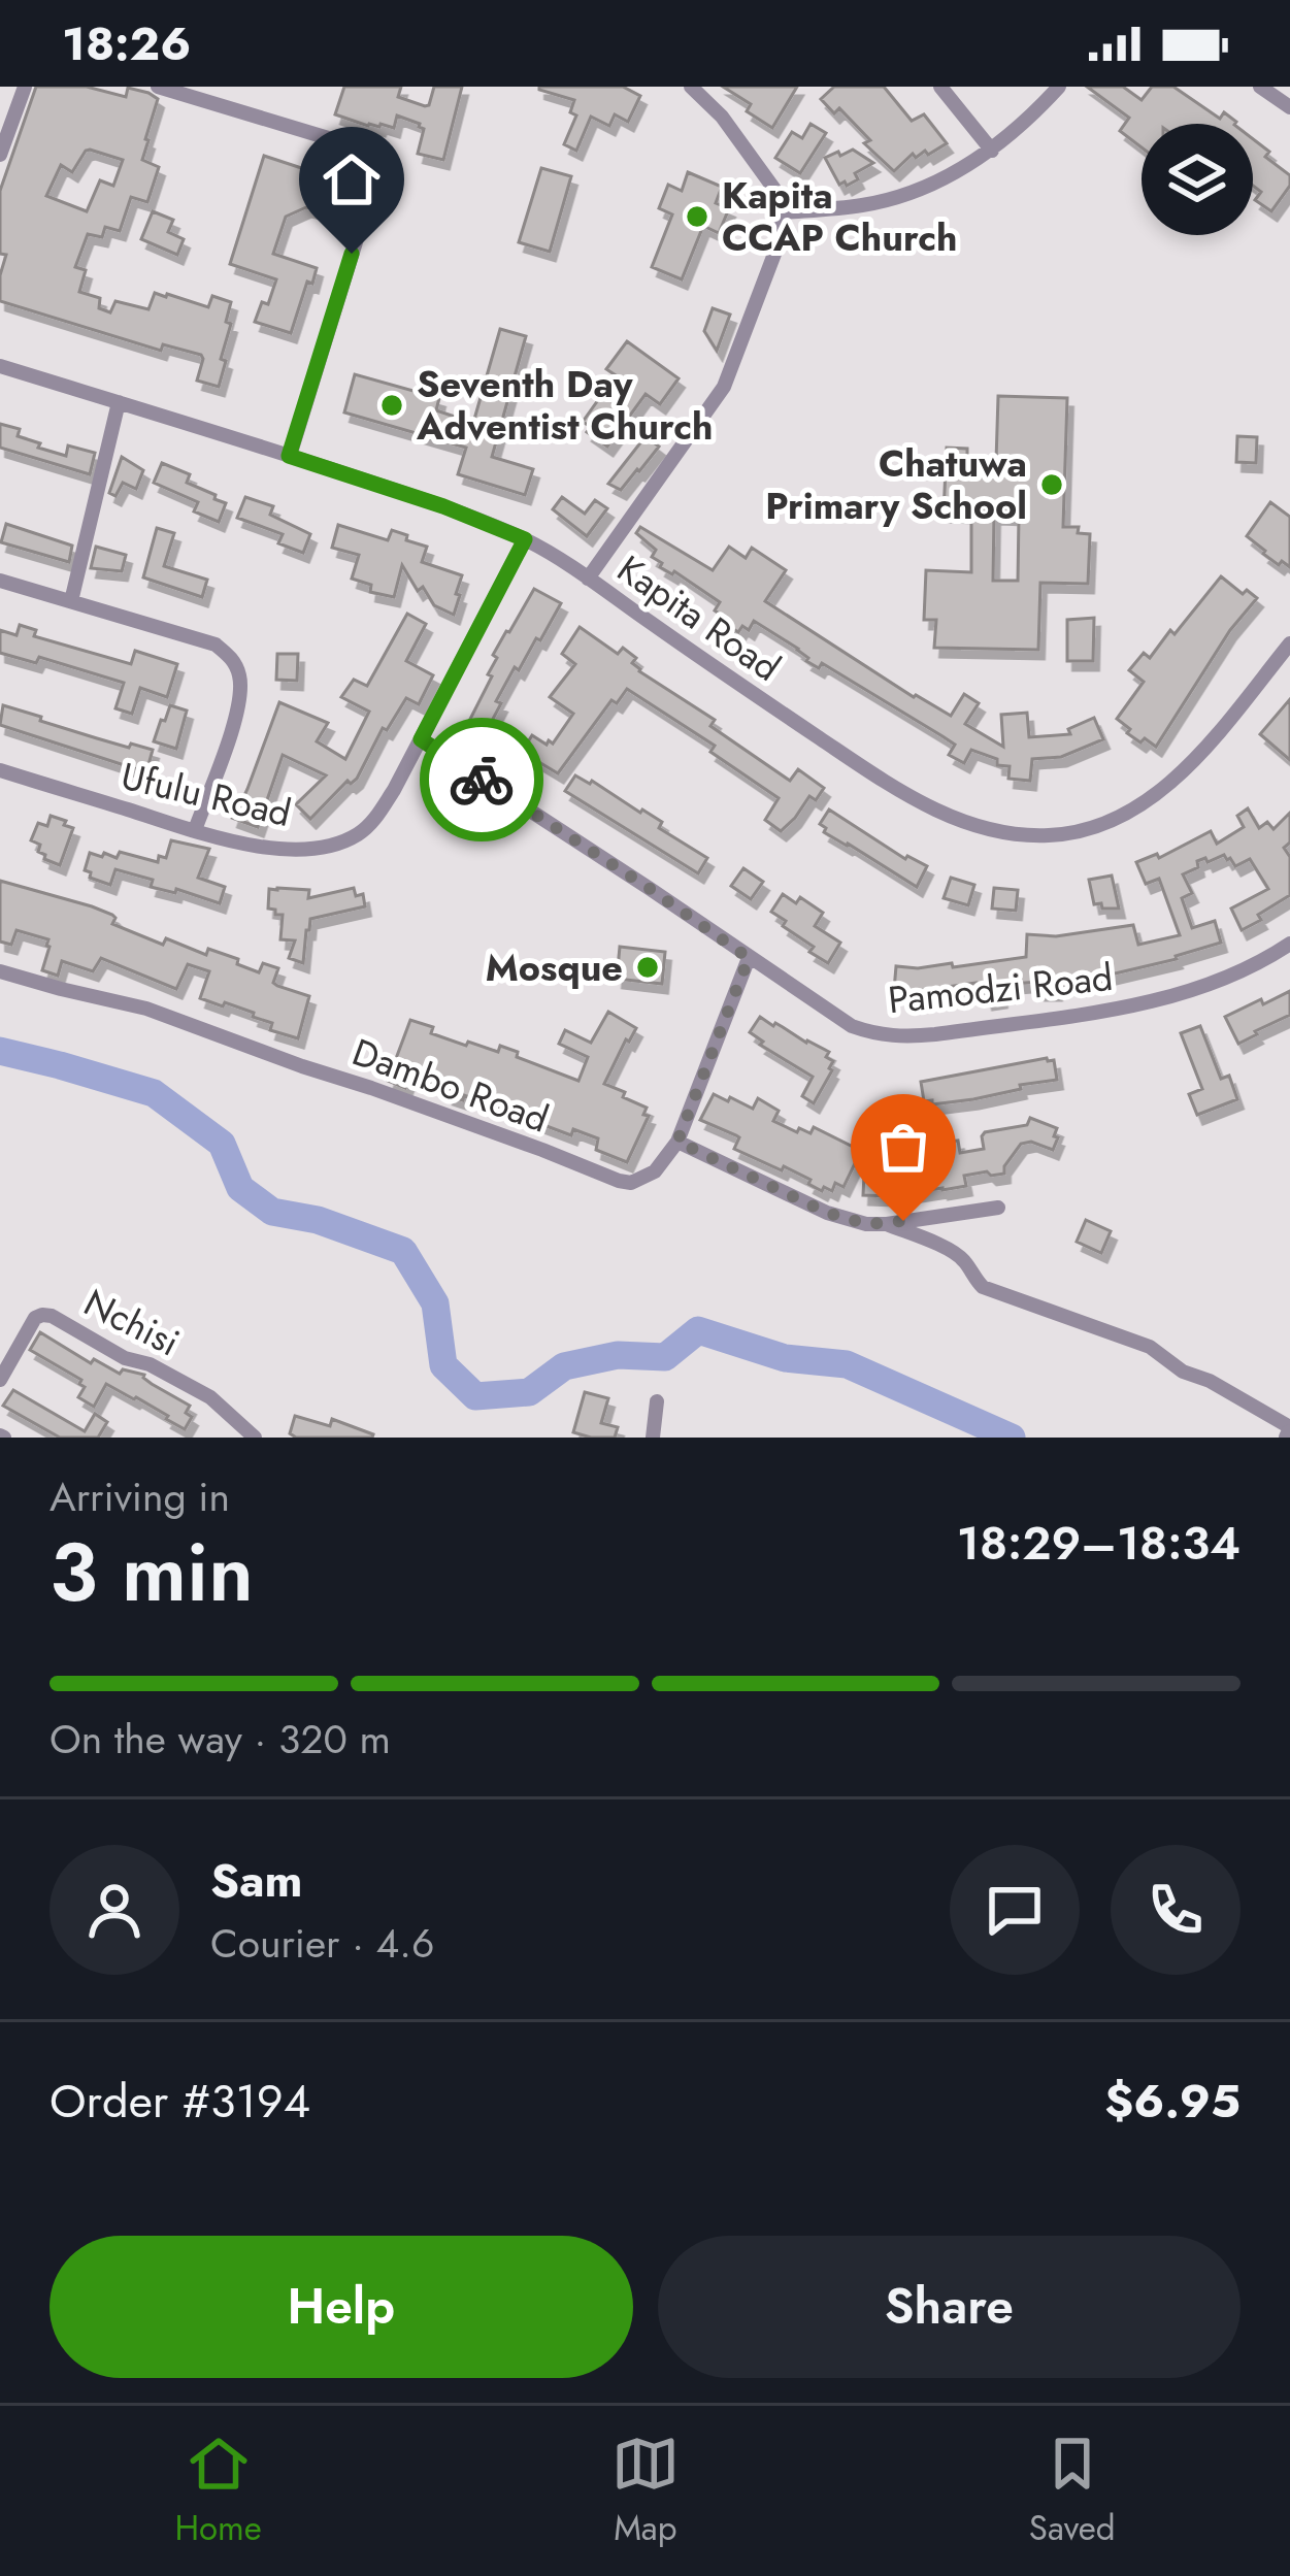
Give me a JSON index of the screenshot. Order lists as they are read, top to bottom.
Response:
{
  "streets": {
    "street": [
      "Kapita Road",
      "Ufulu Road",
      "Pamodzi Road",
      "Dambo Road",
      "Nchisi"
    ]
  },
  "crossings": [
    ["Kapita Road", "Ufulu Road"],
    ["Ufulu Road", "Pamodzi Road"],
    ["Pamodzi Road", "Dambo Road"]
  ],
  "places": [
    "Kapita CCAP Church",
    "Seventh Day Adventist Church",
    "Chatuwa Primary School",
    "Mosque"
  ],
  "page": {
    "status": "18:26",
    "heading": ["3 min", "Arriving in", "18:29–18:34"],
    "panel": [
      "Sam",
      "Courier · 4.6",
      "Order #3194",
      "$6.95"
    ],
    "bar": "On the way · 320 m",
    "buttons": ["Help", "Share"],
    "tabs": ["Home", "Map", "Saved"]
  }
}
